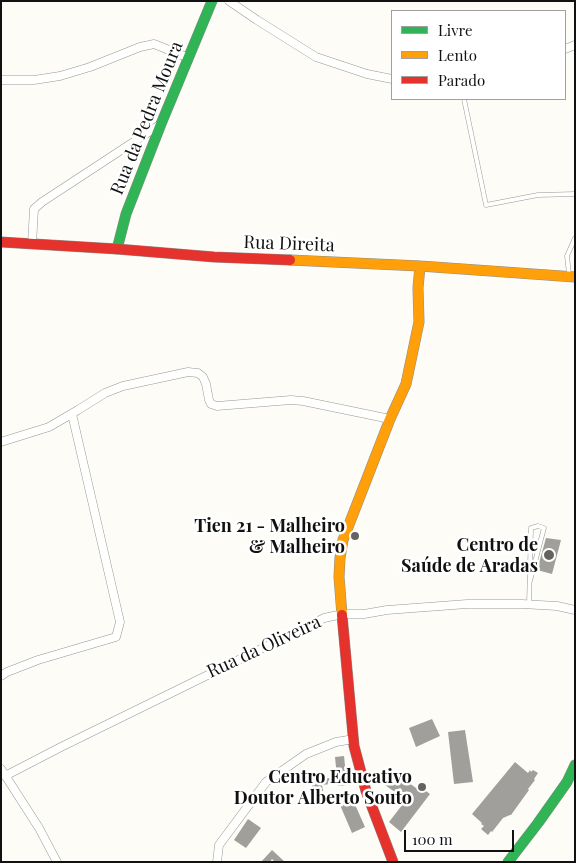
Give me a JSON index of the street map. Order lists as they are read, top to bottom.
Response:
{
  "streets": {
    "street": ["Rua da Pedra Moura", "Rua Direita", "Rua da Oliveira"]
  },
  "crossings": [
    ["Rua da Pedra Moura", "Rua Direita"]
  ],
  "places": ["Tien 21 - Malheiro & Malheiro", "Centro de Saúde de Aradas", "Centro Educativo Doutor Alberto Souto"],
  "legend": ["Livre", "Lento", "Parado"],
  "scale_bar": "100 m"
}
